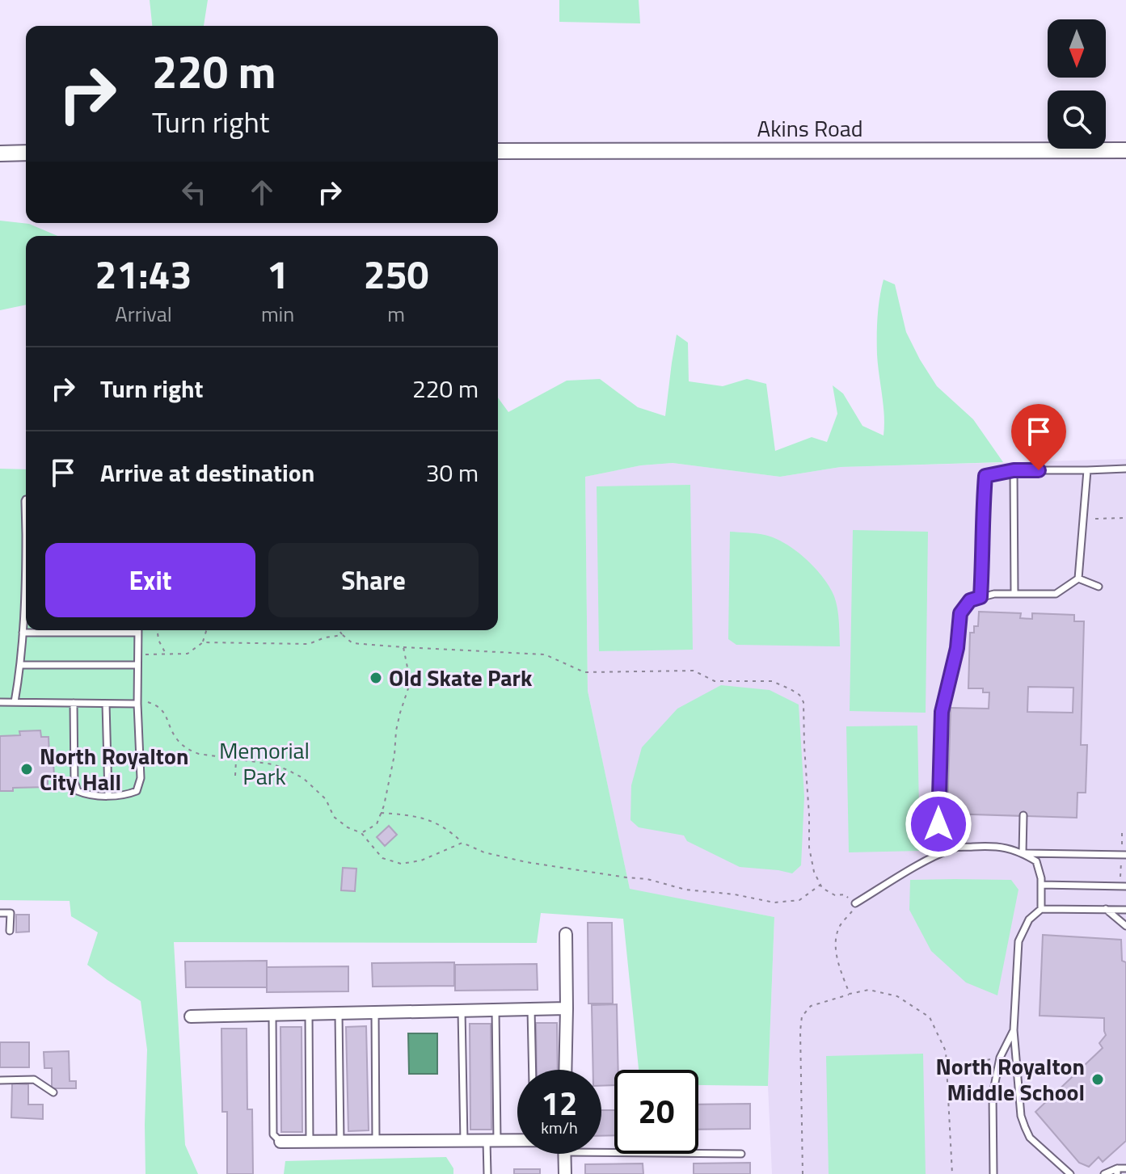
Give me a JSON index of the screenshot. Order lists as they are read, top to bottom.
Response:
{
  "streets": {
    "street": ["Akins Road"]
  },
  "parks": ["Memorial Park"],
  "places": ["Old Skate Park", "North Royalton City Hall", "North Royalton Middle School"],
  "north": "bottom",
  "page": {
    "turn": ["220 m", "Turn right"],
    "eta": [
      "21:43",
      "Arrival",
      "1",
      "min",
      "250",
      "m"
    ],
    "list": [
      {
        "name": "Turn right",
        "value": "220 m"
      },
      {
        "name": "Arrive at destination",
        "value": "30 m"
      }
    ],
    "buttons": ["Exit", "Share"],
    "speed": "12 km/h",
    "limit": "20"
  }
}
